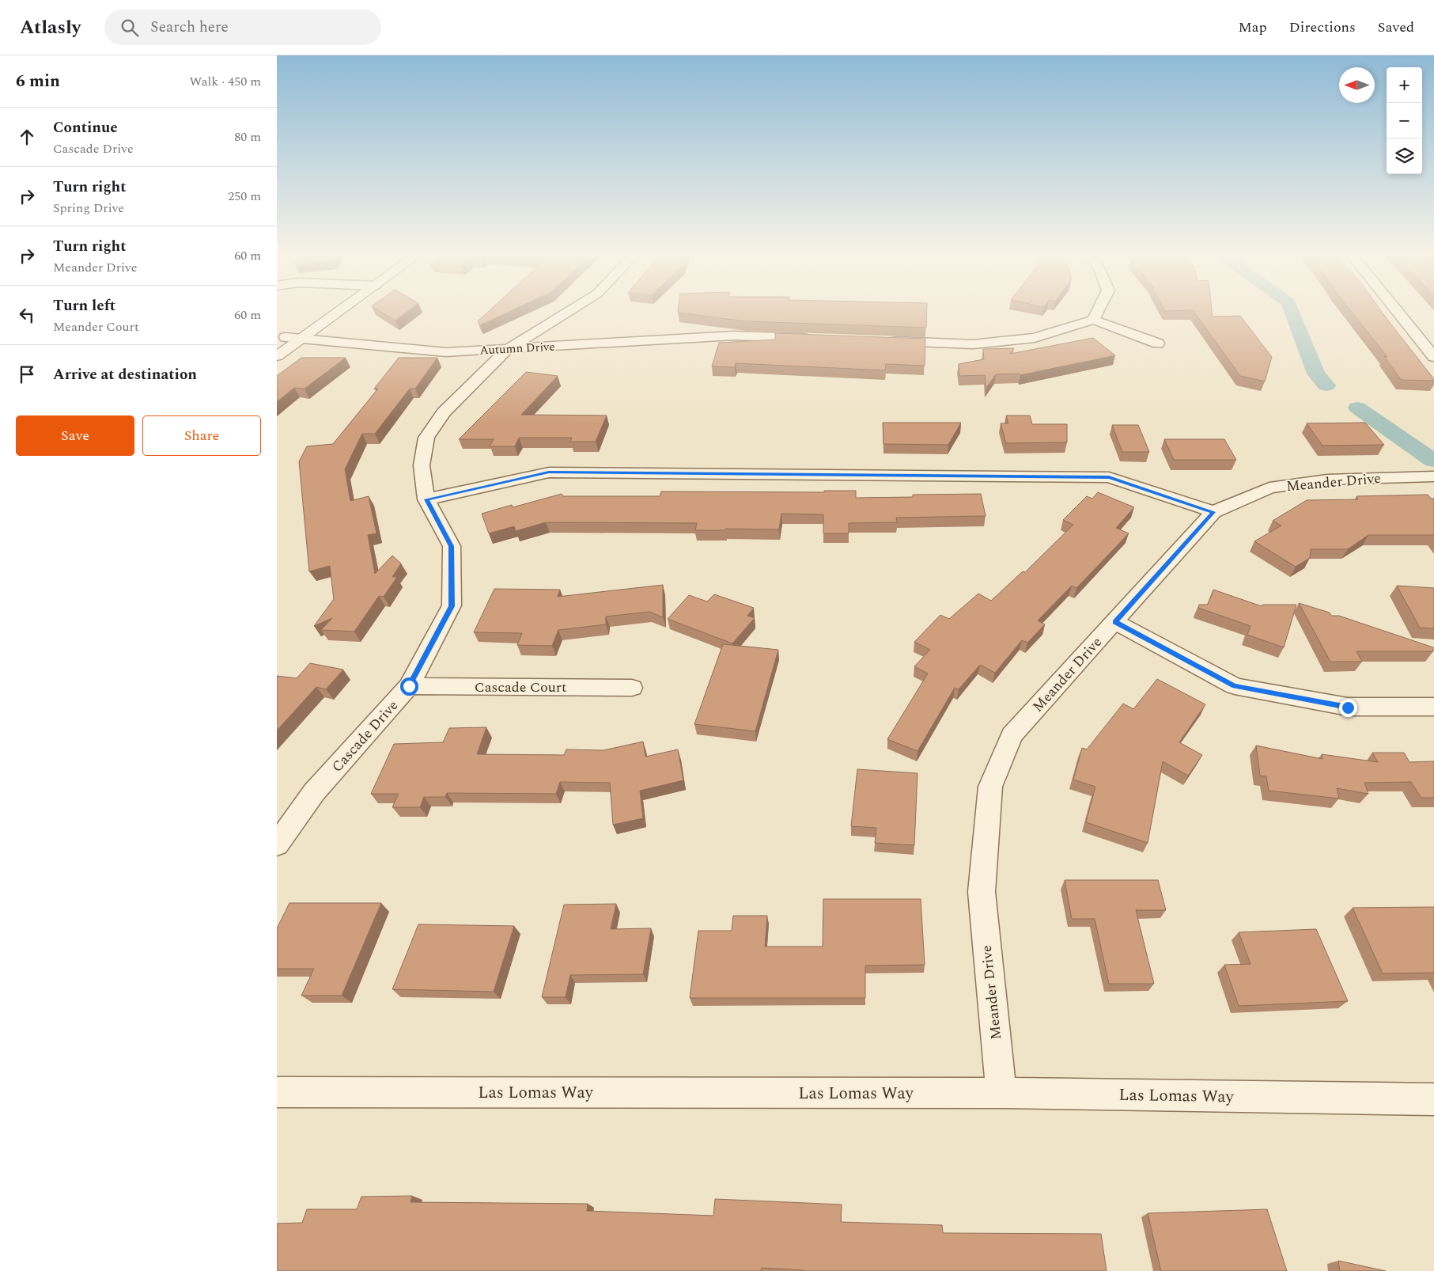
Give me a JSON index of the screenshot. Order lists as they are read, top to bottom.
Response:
{
  "streets": {
    "street": [
      "Autumn Drive",
      "Meander Drive",
      "Cascade Court",
      "Cascade Drive",
      "Las Lomas Way"
    ]
  },
  "crossings": [
    ["Autumn Drive", "Cascade Drive"],
    ["Meander Drive", "Las Lomas Way"],
    ["Cascade Court", "Cascade Drive"]
  ],
  "north": "left",
  "page": {
    "header": "Atlasly",
    "search": "Search here",
    "nav": ["Map", "Directions", "Saved"],
    "heading": ["6 min", "Walk · 450 m"],
    "map_buttons": ["+", "−"],
    "list": [
      ["Continue", "Cascade Drive", "80 m"],
      ["Turn right", "Spring Drive", "250 m"],
      ["Turn right", "Meander Drive", "60 m"],
      ["Turn left", "Meander Court", "60 m"],
      "Arrive at destination"
    ],
    "buttons": ["Save", "Share"]
  }
}
